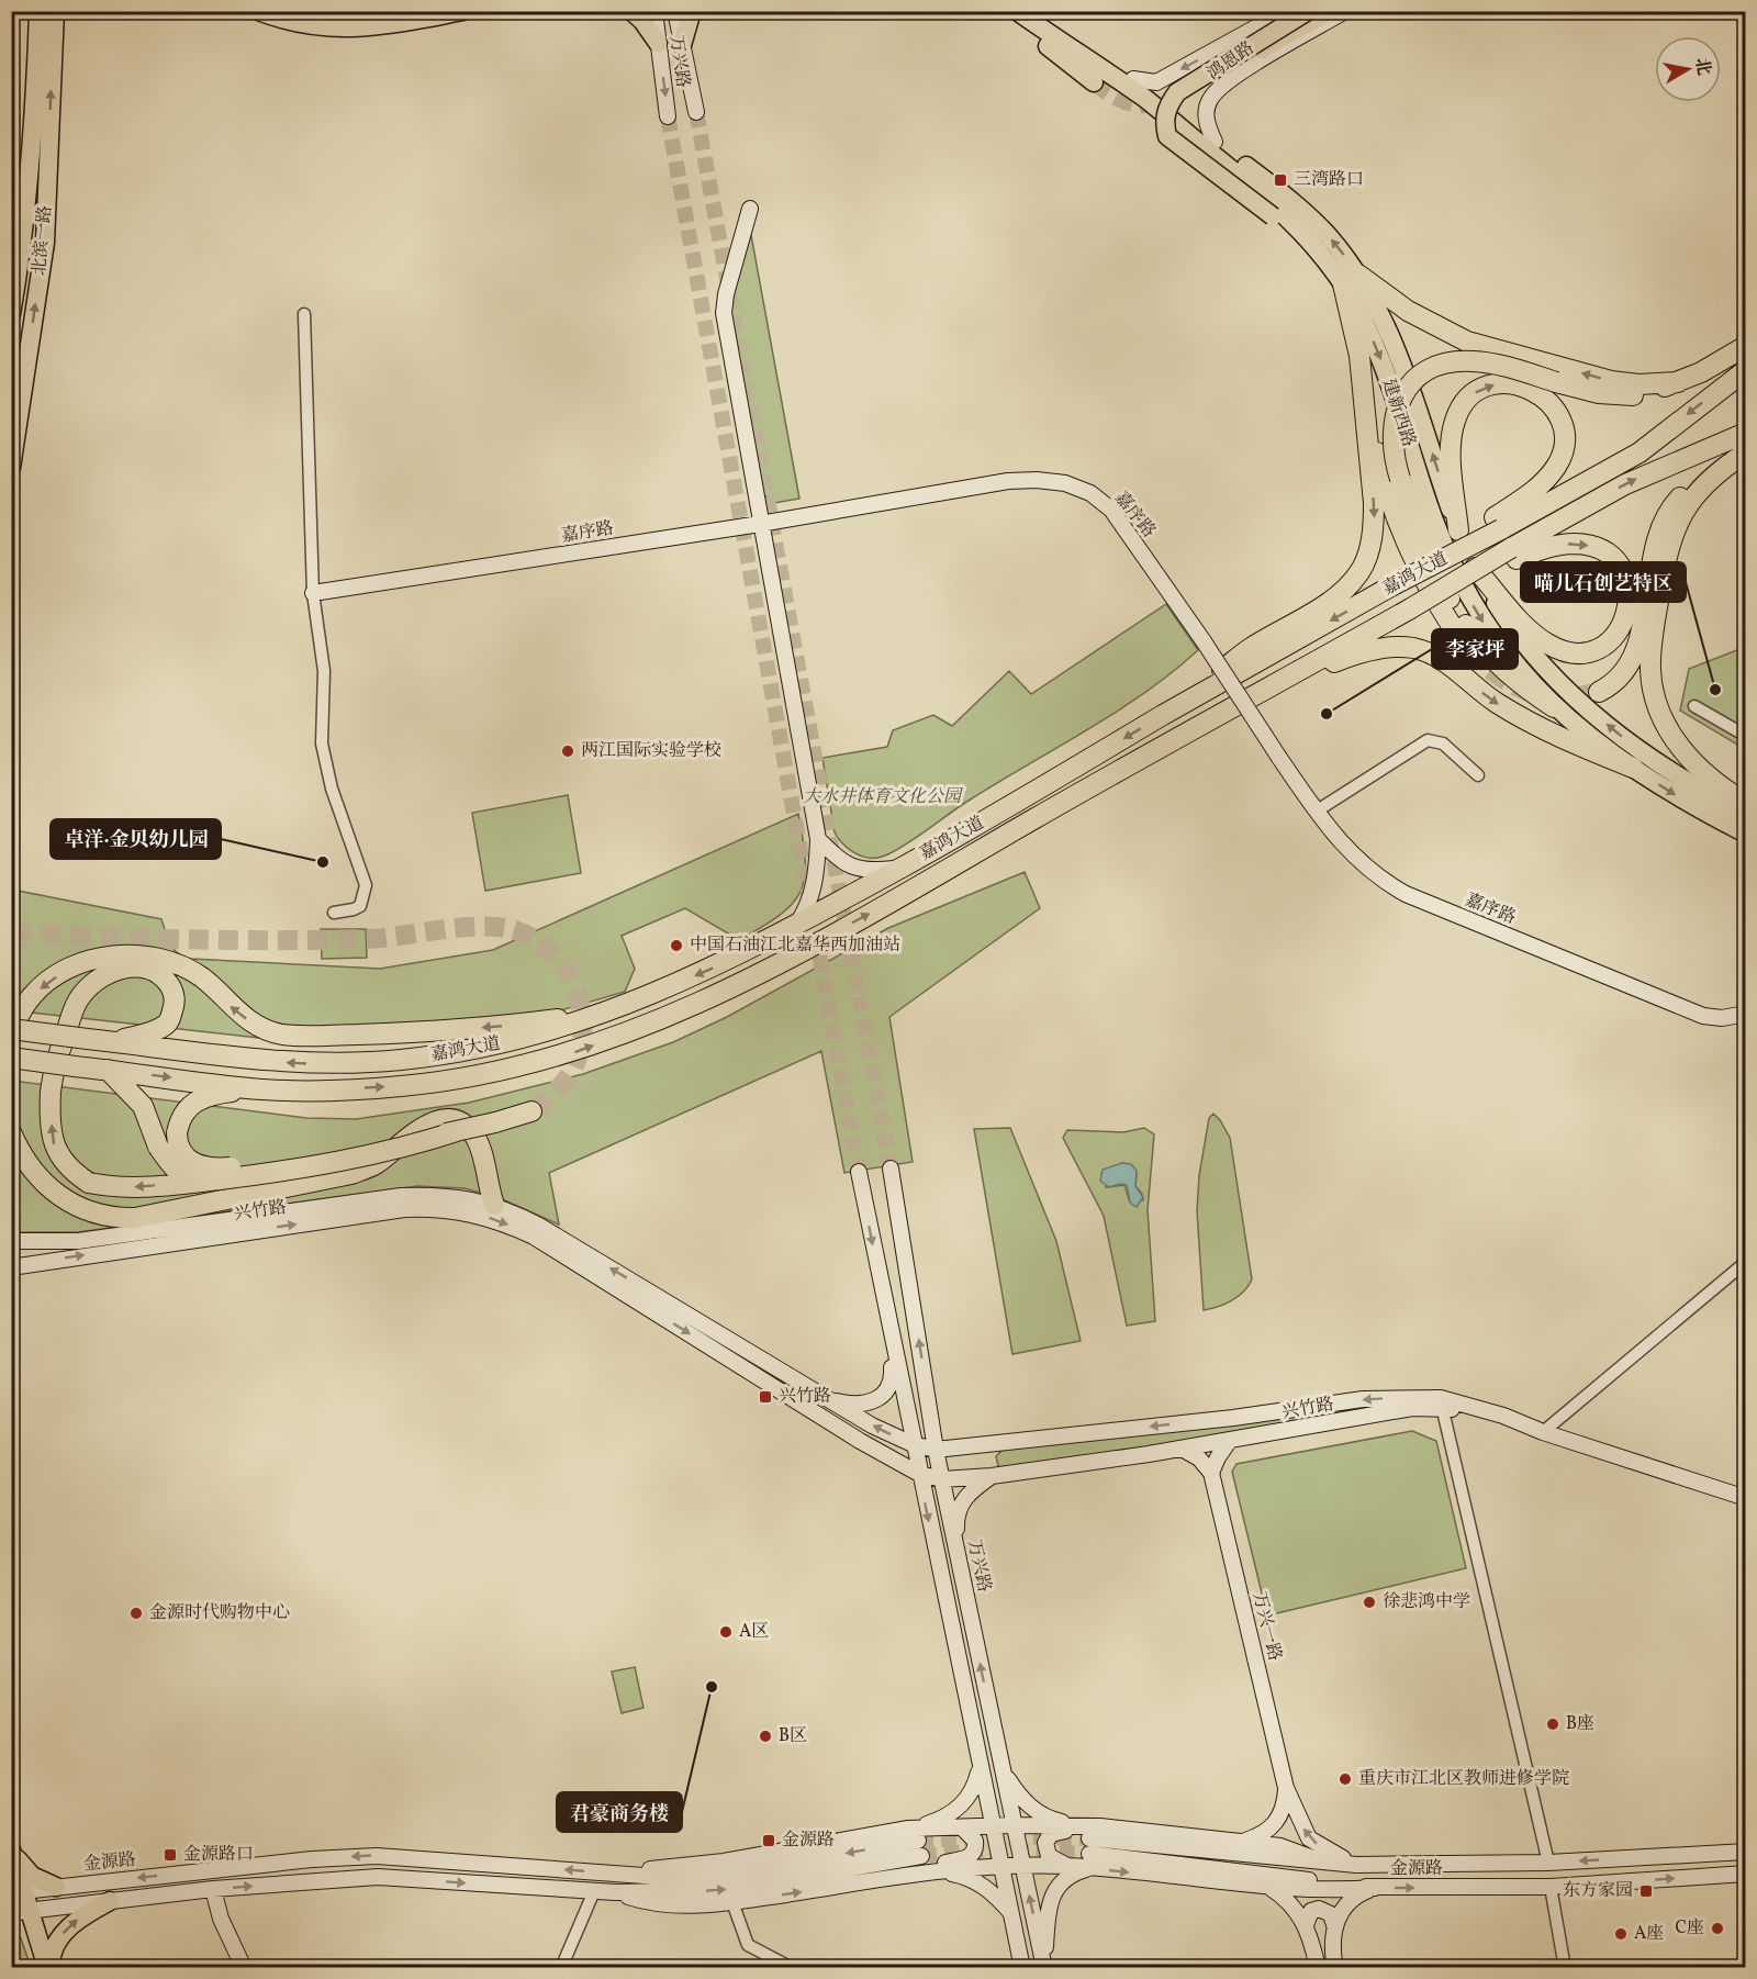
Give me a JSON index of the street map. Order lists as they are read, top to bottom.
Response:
{
  "streets": {
    "highway": ["嘉鸿大道"],
    "main road": ["北滨一路", "建新西路"],
    "street": [
      "万兴路",
      "鸿恩路",
      "嘉序路",
      "兴竹路",
      "万兴一路",
      "金源路"
    ]
  },
  "crossings": [
    ["万兴路", "兴竹路"],
    ["鸿恩路", "建新西路"],
    ["万兴一路", "金源路"]
  ],
  "one_way": ["鸿恩路"],
  "parks": ["大水井体育文化公园"],
  "places": {
    "transit": [
      "三湾路口",
      "兴竹路",
      "金源路",
      "金源路口",
      "东方家园"
    ],
    "other": [
      "喵儿石创艺特区",
      "李家坪",
      "两江国际实验学校",
      "卓洋·金贝幼儿园",
      "中国石油江北嘉华西加油站",
      "徐悲鸿中学",
      "金源时代购物中心",
      "A区",
      "君豪商务楼",
      "B座",
      "B区",
      "重庆市江北区教师进修学院",
      "C座",
      "A座"
    ]
  },
  "north": "right"
}
